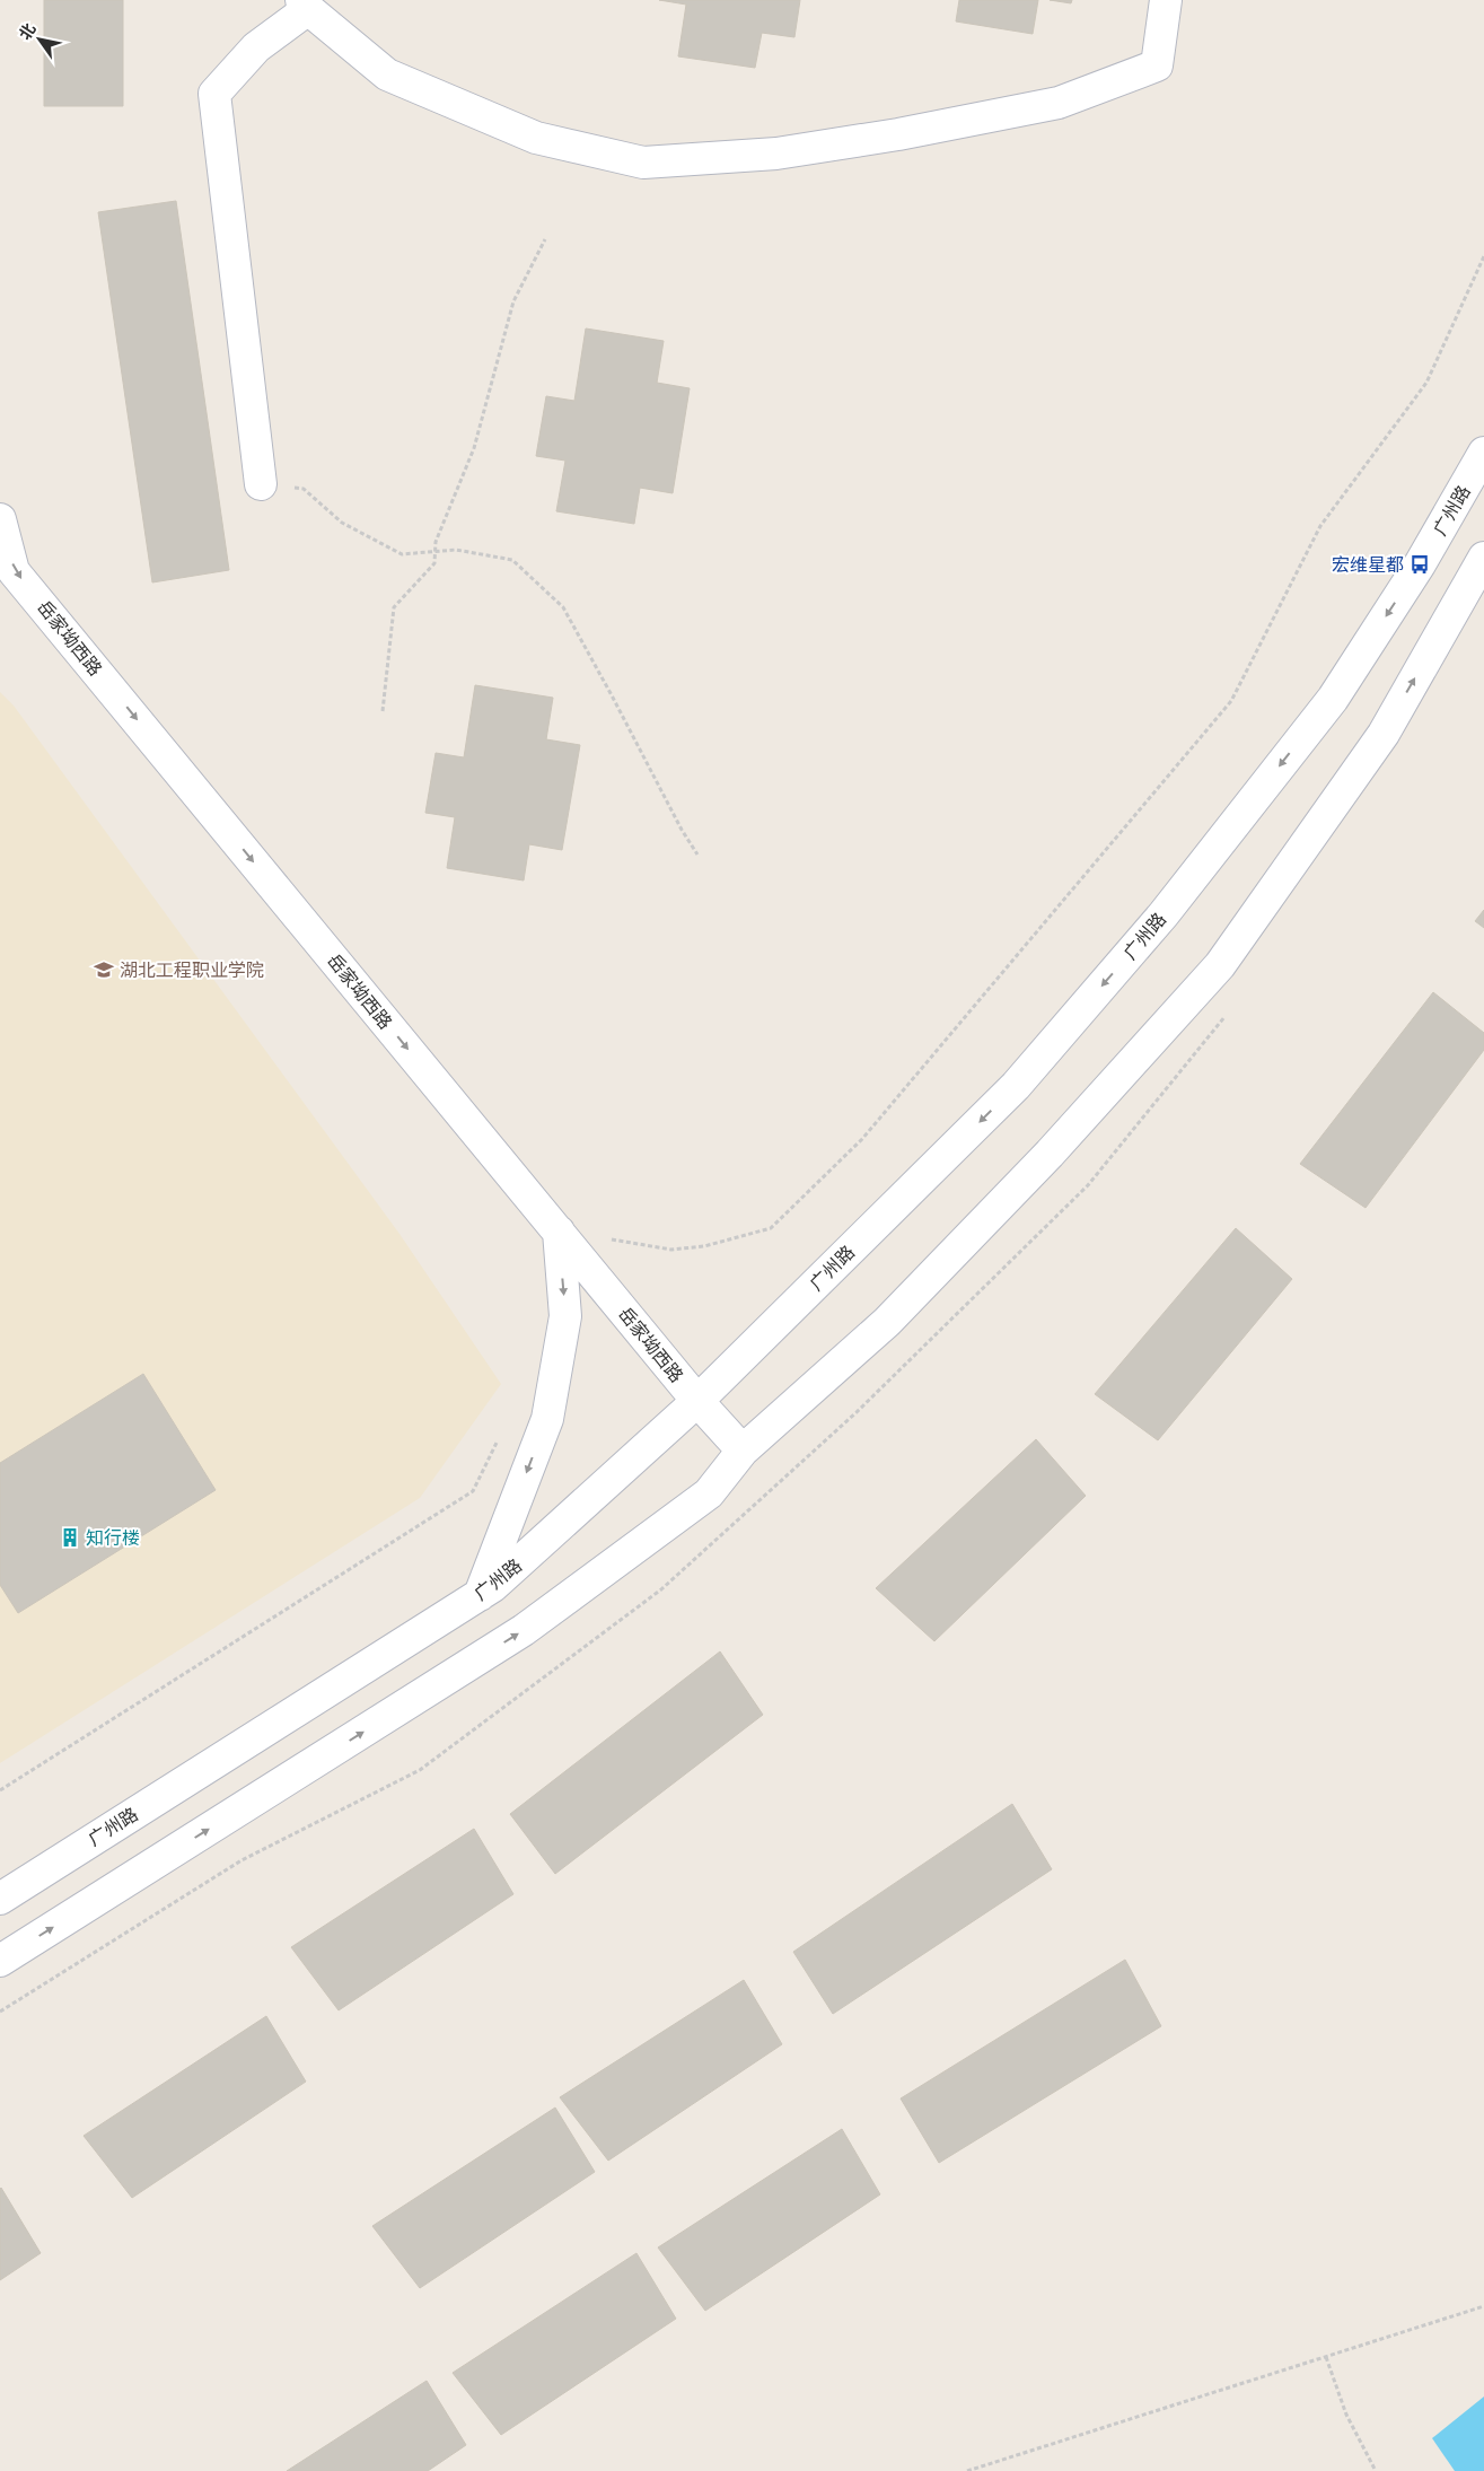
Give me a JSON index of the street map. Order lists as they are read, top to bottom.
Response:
{
  "streets": {
    "main road": ["广州路", "岳家坳西路"]
  },
  "crossings": [
    ["广州路", "岳家坳西路"]
  ],
  "one_way": ["岳家坳西路"],
  "places": {
    "bus stop": ["宏维星都"],
    "school or university": ["湖北工程职业学院"],
    "building": ["知行楼"]
  },
  "north": "top left"
}
